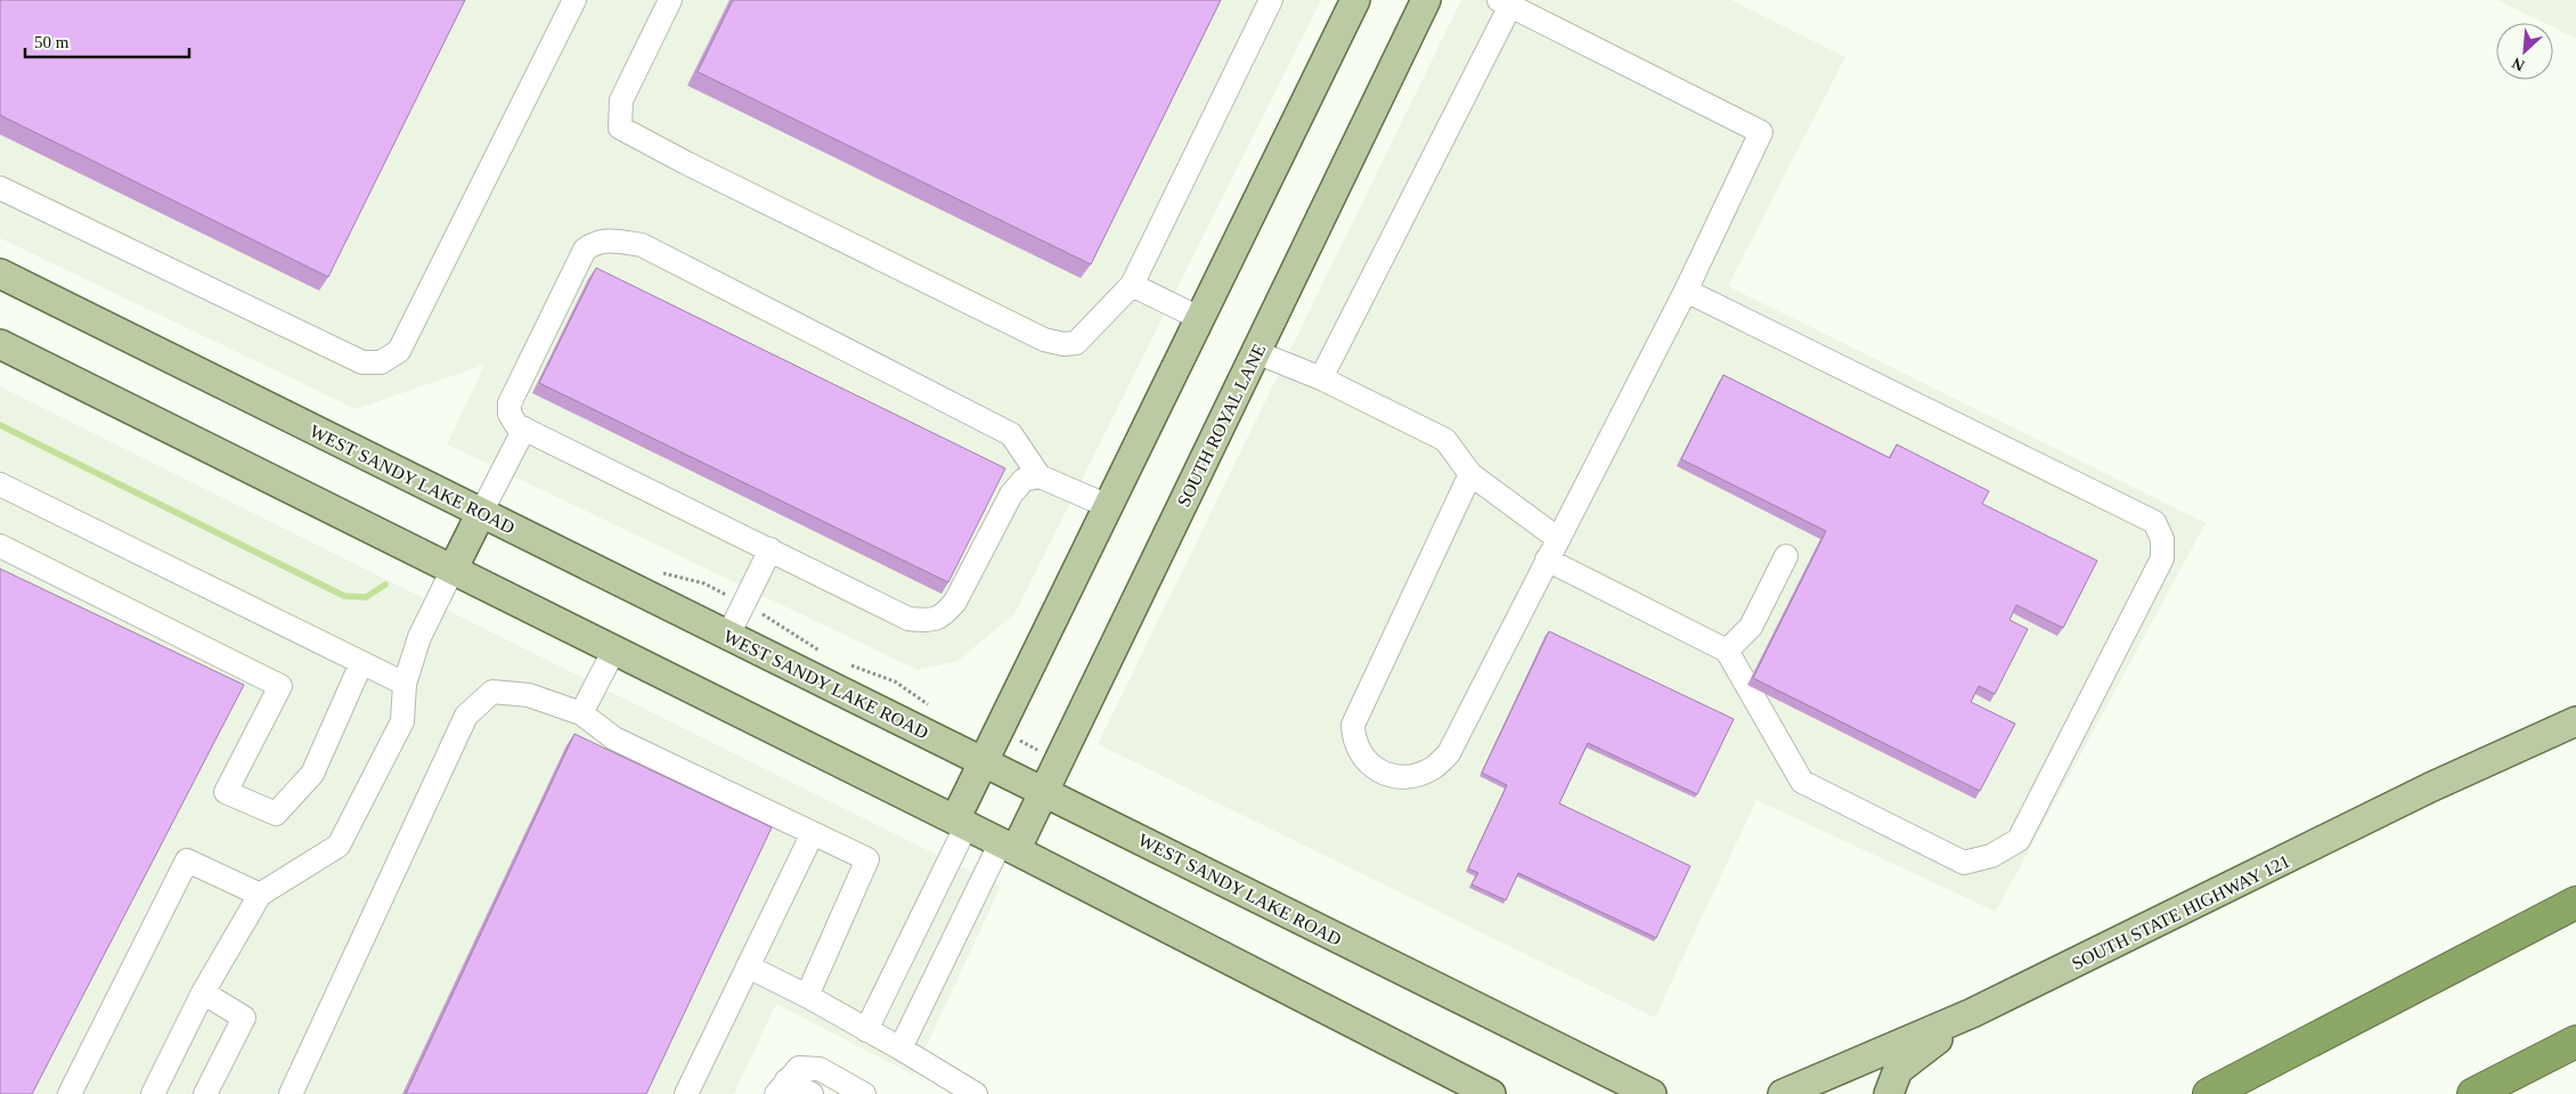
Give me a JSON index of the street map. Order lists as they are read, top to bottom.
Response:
{
  "streets": {
    "main road": ["SOUTH ROYAL LANE", "WEST SANDY LAKE ROAD", "SOUTH STATE HIGHWAY 121"]
  },
  "crossings": [
    ["SOUTH ROYAL LANE", "WEST SANDY LAKE ROAD"]
  ],
  "scale_bar": "50 m",
  "north": "bottom left"
}
